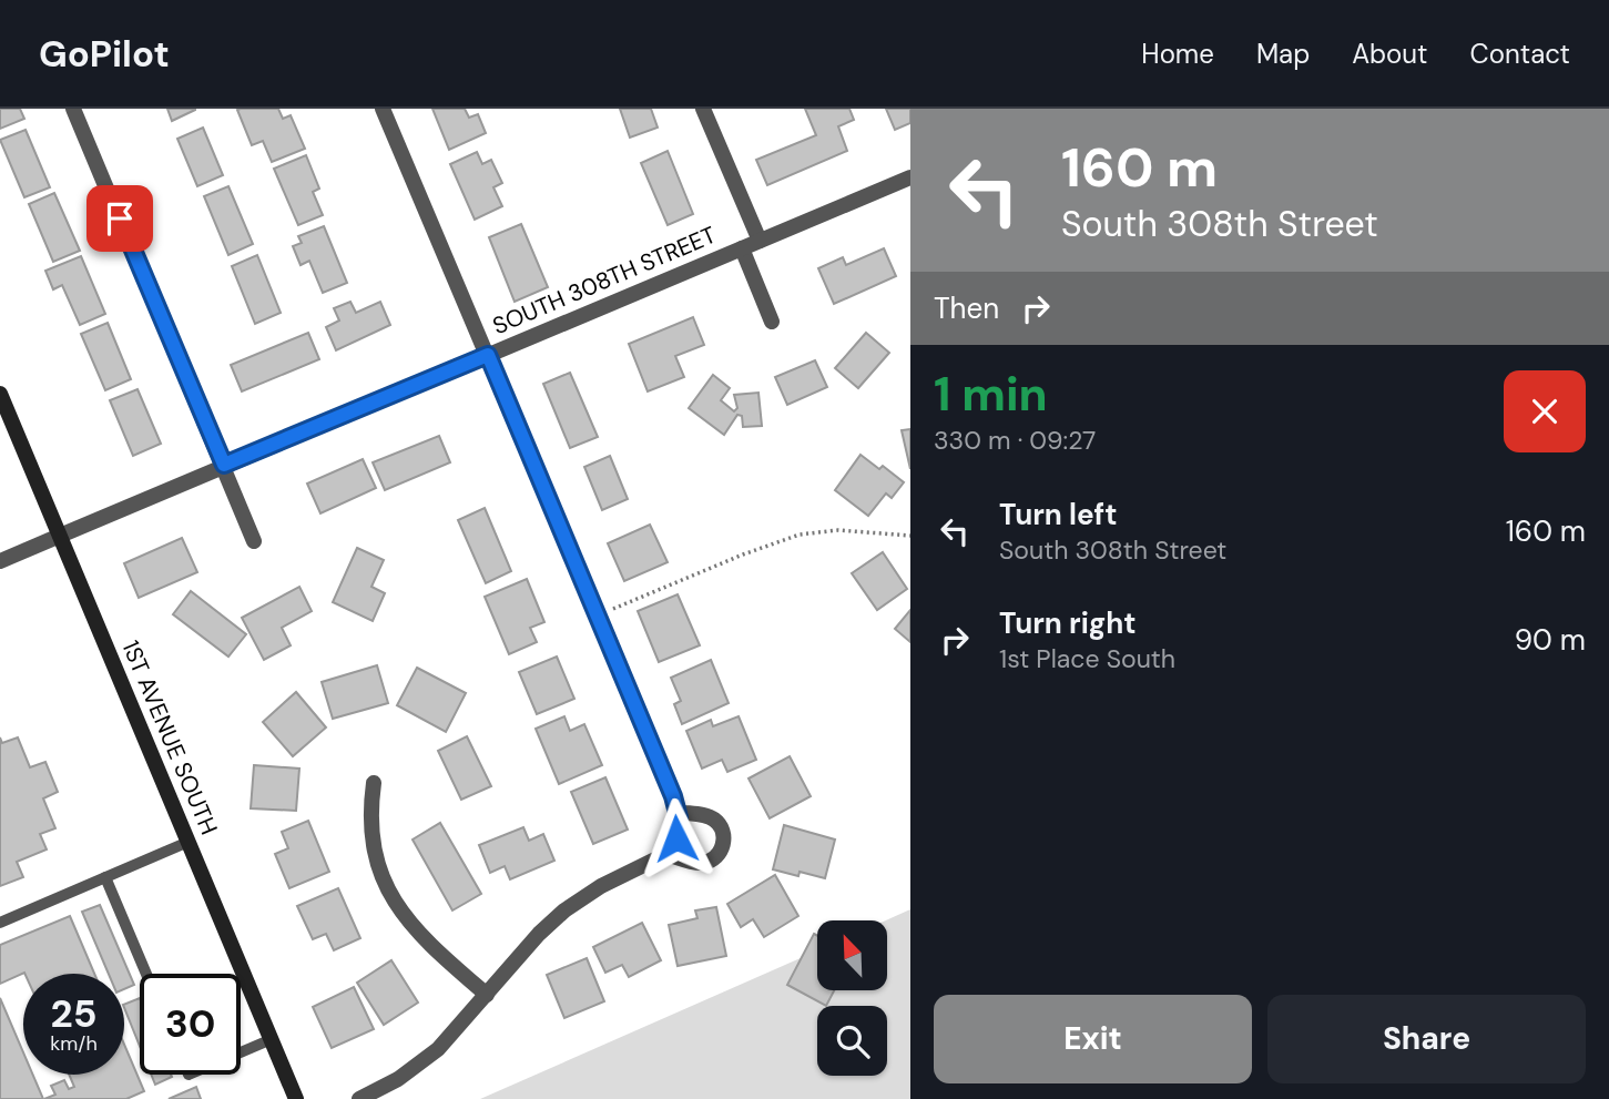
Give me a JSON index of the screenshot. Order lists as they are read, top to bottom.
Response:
{
  "streets": {
    "main road": ["1ST AVENUE SOUTH"],
    "street": ["SOUTH 308TH STREET"]
  },
  "crossings": [
    ["SOUTH 308TH STREET", "1ST AVENUE SOUTH"]
  ],
  "north": "top left",
  "page": {
    "header": "GoPilot",
    "nav": [
      "Home",
      "Map",
      "About",
      "Contact"
    ],
    "turn": ["160 m", "South 308th Street"],
    "then": "Then",
    "heading": ["1 min", "330 m · 09:27"],
    "list": [
      {
        "name": "Turn left",
        "note": "South 308th Street",
        "value": "160 m"
      },
      {
        "name": "Turn right",
        "note": "1st Place South",
        "value": "90 m"
      }
    ],
    "speed": "25 km/h",
    "limit": "30",
    "buttons": ["Exit", "Share"]
  }
}
